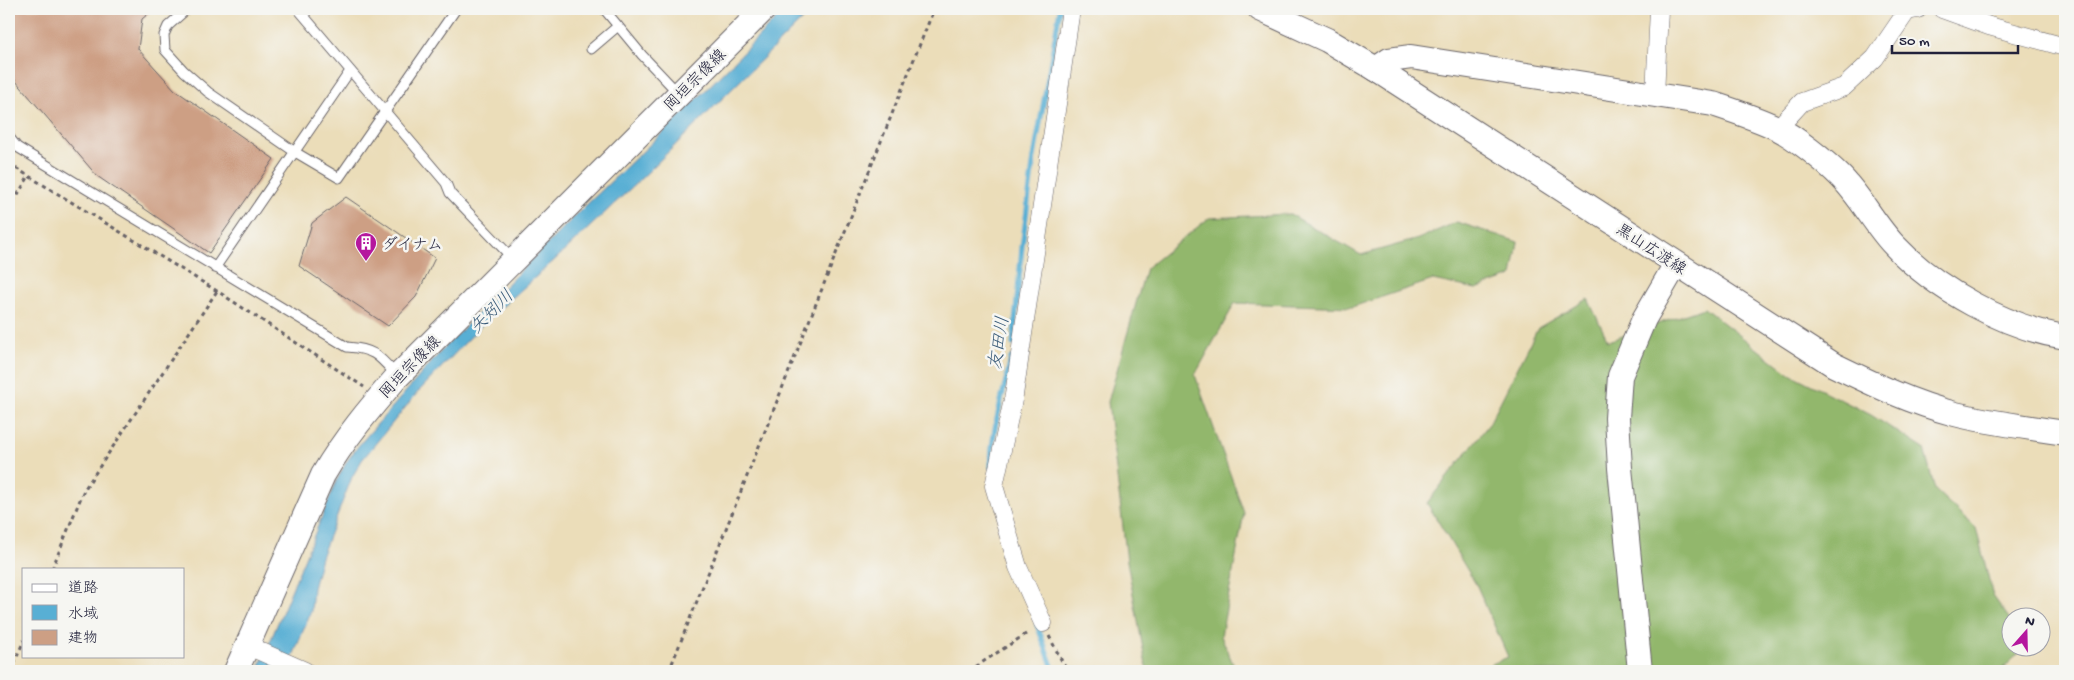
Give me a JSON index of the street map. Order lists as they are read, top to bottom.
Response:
{
  "streets": {
    "main road": ["岡垣宗像線", "黒山広渡線"]
  },
  "water": ["矢矧川", "友田川"],
  "places": {
    "building": ["ダイナム"]
  },
  "legend": ["道路", "水域", "建物"],
  "scale_bar": "50 m",
  "north": "top"
}
